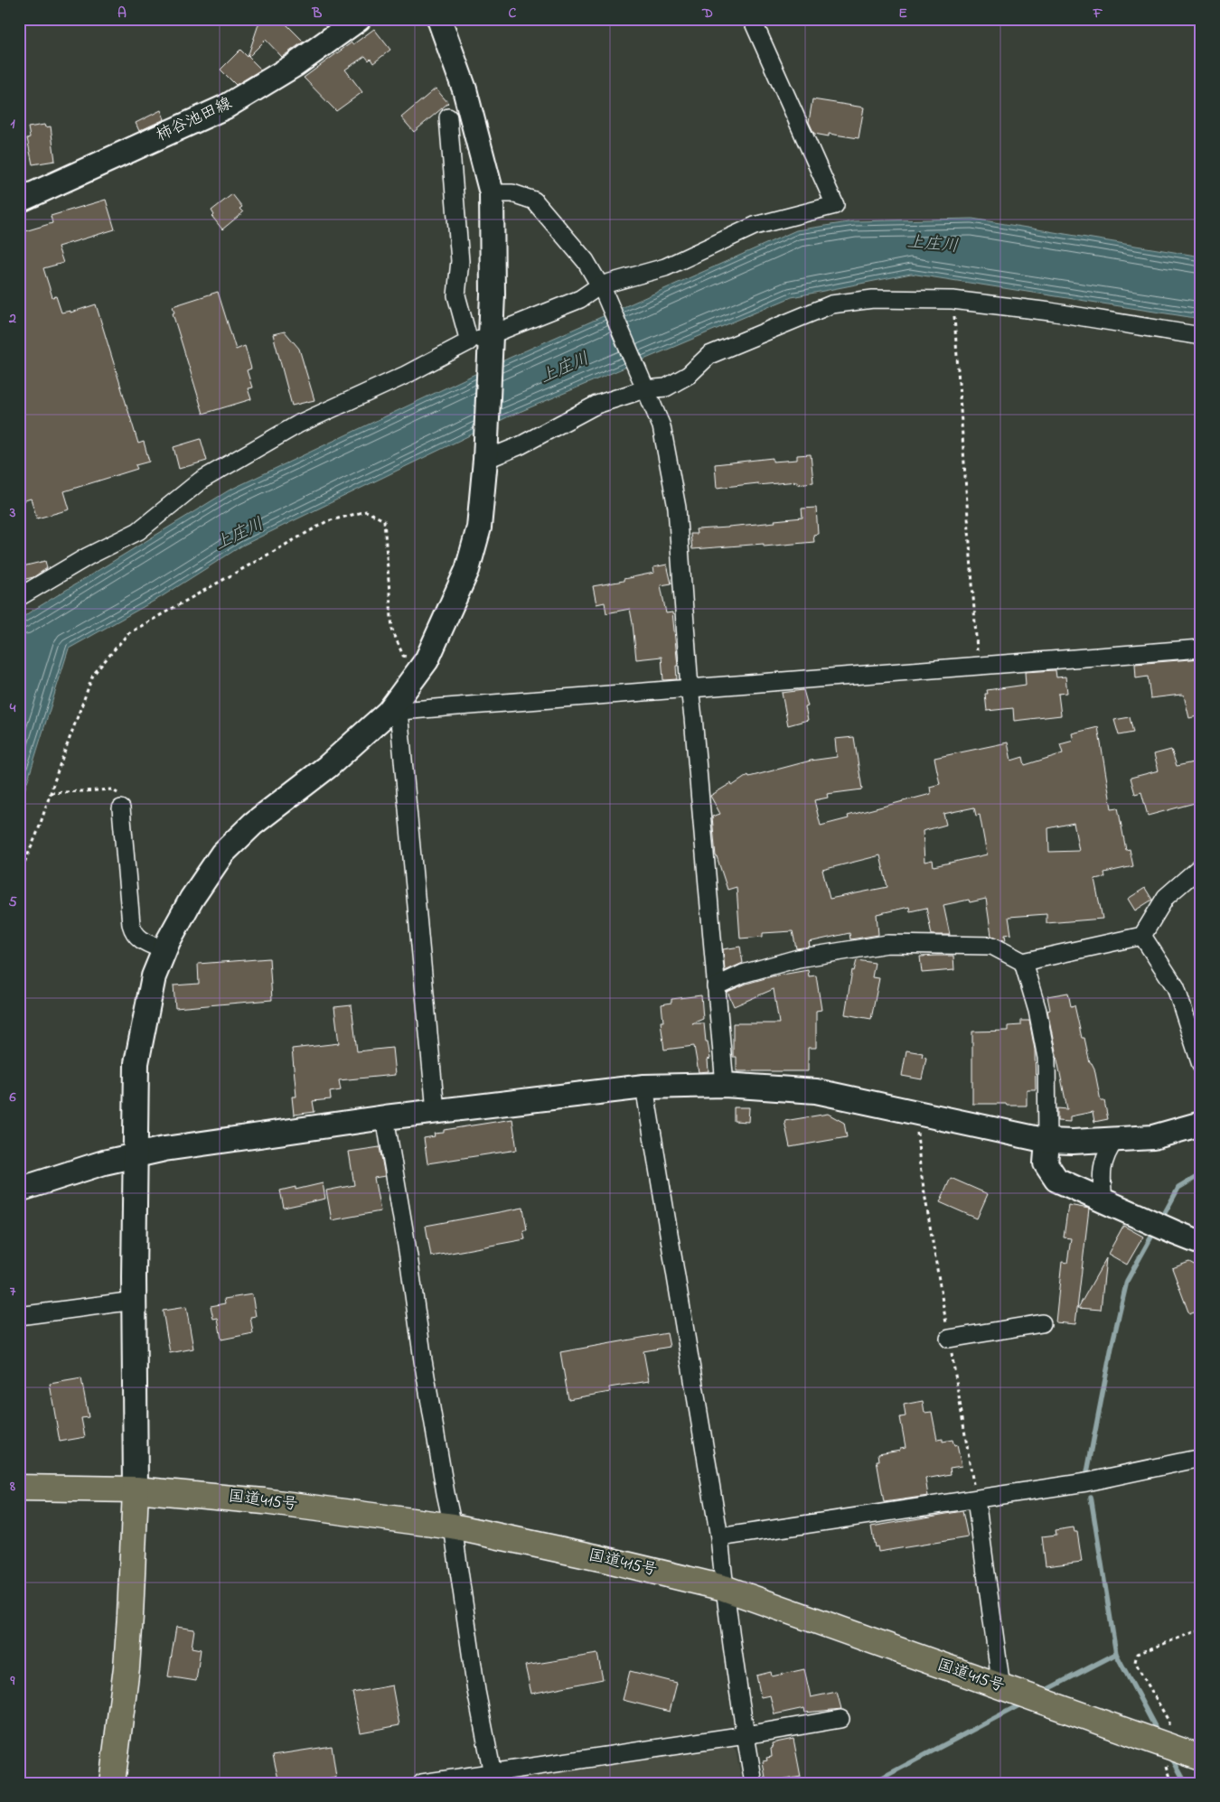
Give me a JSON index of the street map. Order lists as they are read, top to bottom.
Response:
{
  "streets": {
    "highway": ["国道415号"],
    "street": ["柿谷池田線"]
  },
  "water": ["上庄川"],
  "grid": {
    "columns": [
      "A",
      "B",
      "C",
      "D",
      "E",
      "F"
    ],
    "rows": [
      "1",
      "2",
      "3",
      "4",
      "5",
      "6",
      "7",
      "8",
      "9"
    ]
  }
}
